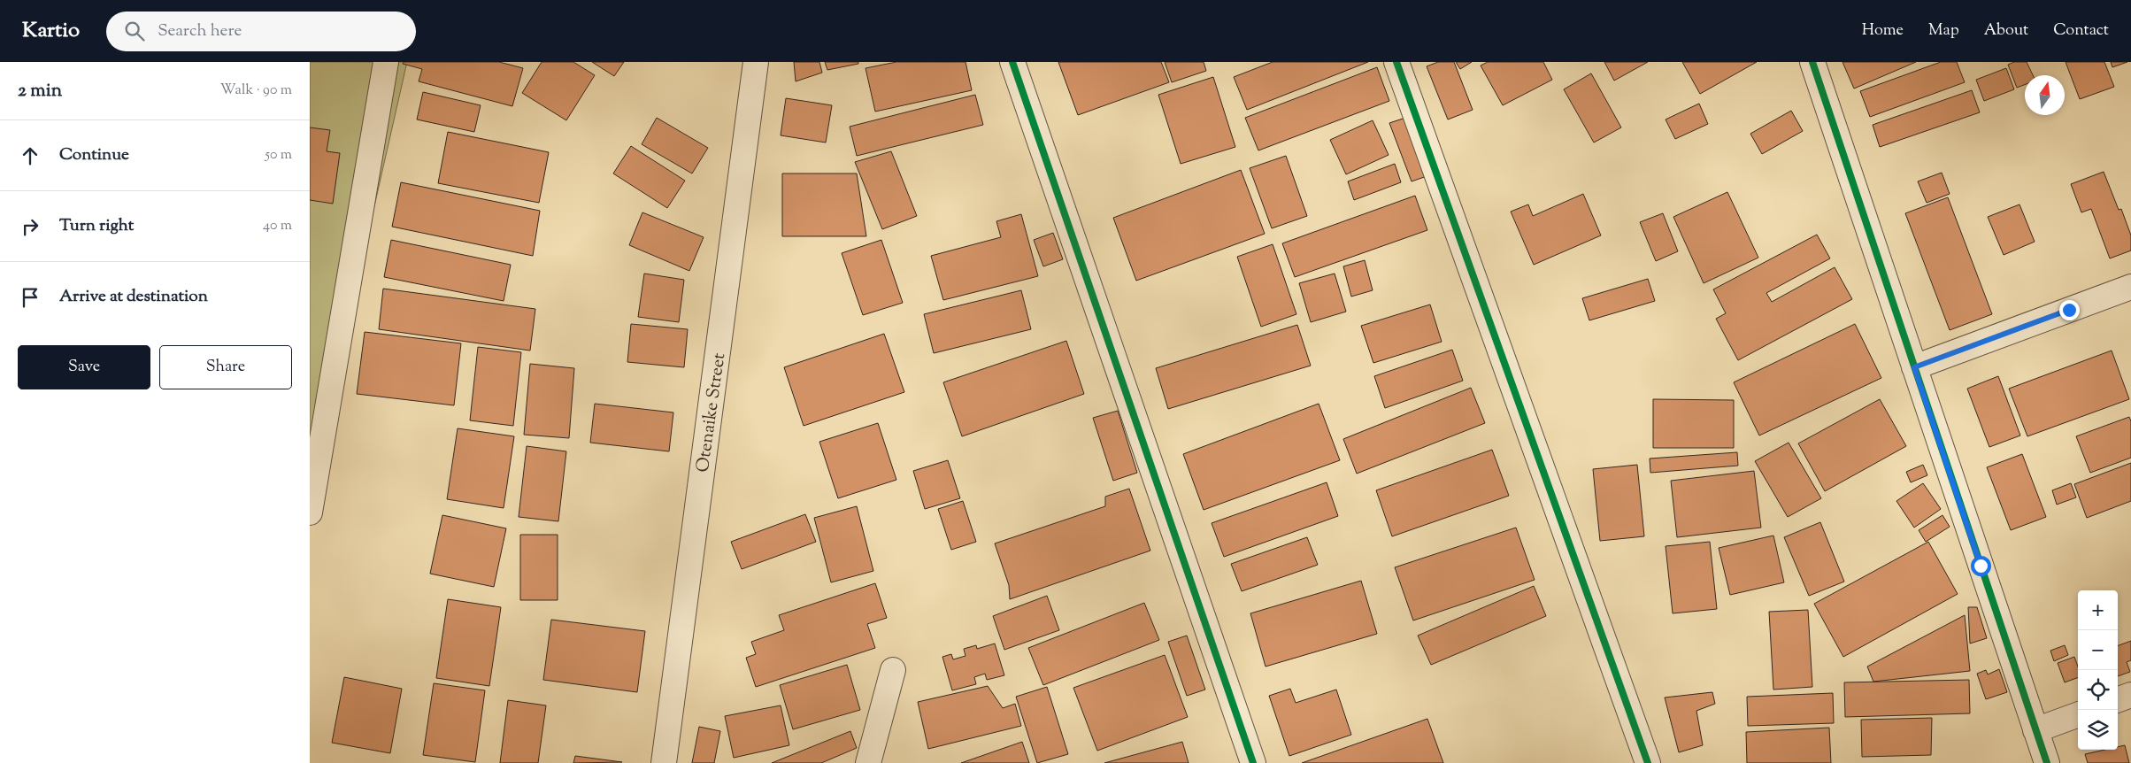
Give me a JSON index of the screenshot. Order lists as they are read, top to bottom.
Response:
{
  "streets": {
    "street": ["Otenaike Street"]
  },
  "north": "top",
  "page": {
    "header": "Kartio",
    "search": "Search here",
    "nav": [
      "Home",
      "Map",
      "About",
      "Contact"
    ],
    "heading": ["2 min", "Walk · 90 m"],
    "list": [
      ["Continue", "50 m"],
      ["Turn right", "40 m"],
      "Arrive at destination"
    ],
    "buttons": ["Save", "Share"],
    "map_buttons": ["+", "−"]
  }
}
